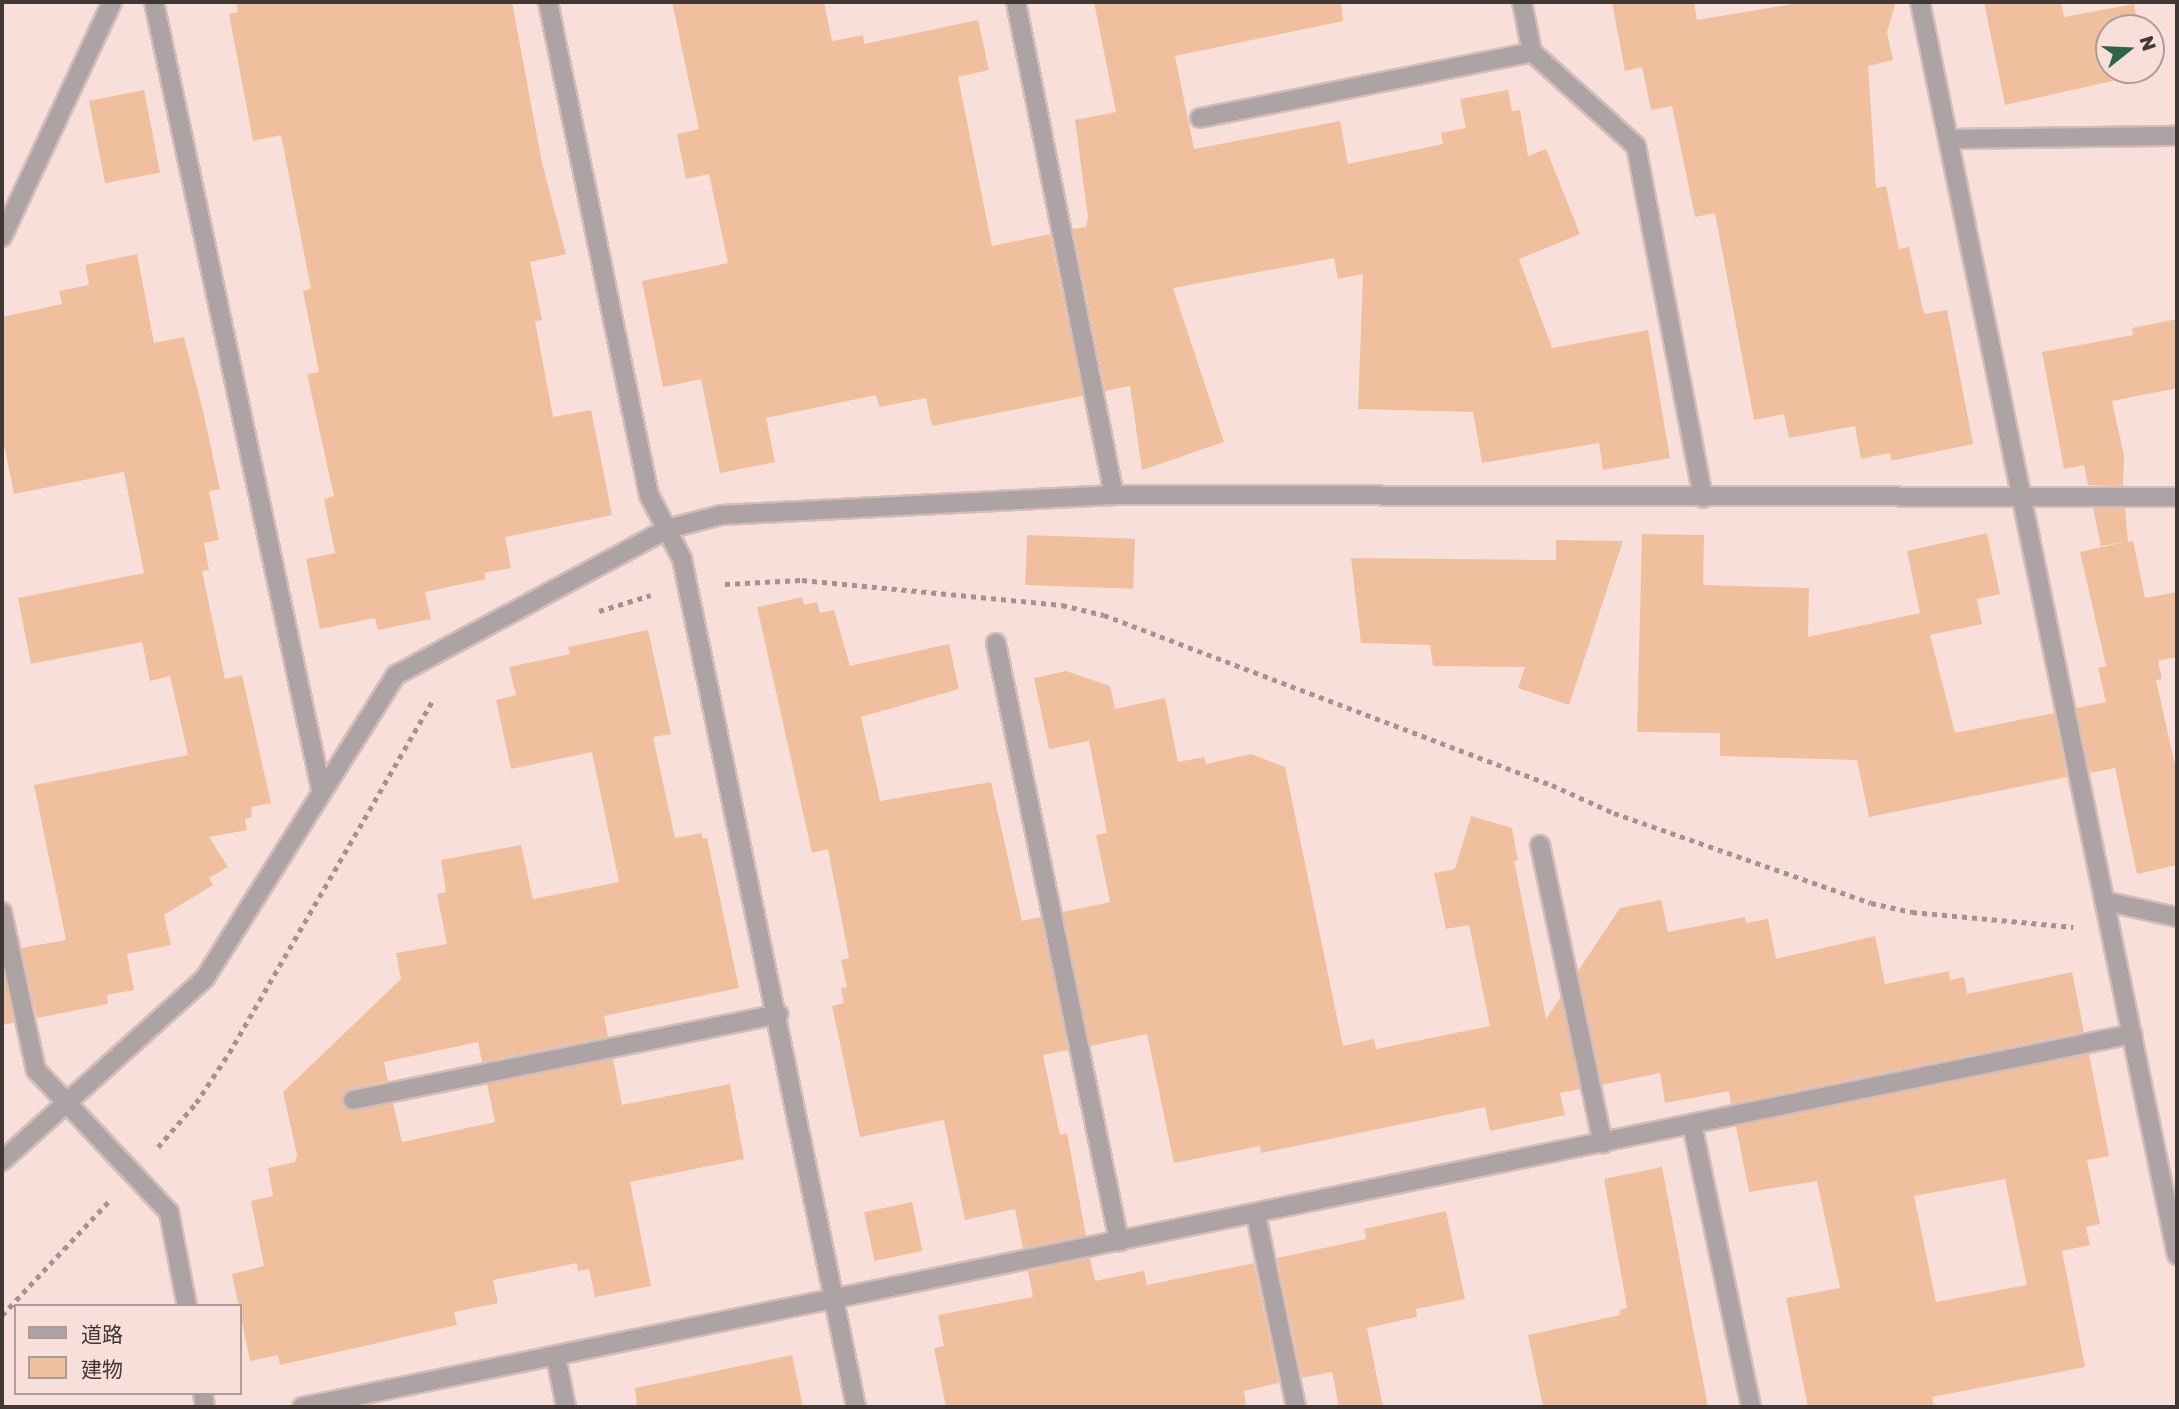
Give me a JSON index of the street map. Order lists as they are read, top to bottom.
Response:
{
  "legend": ["道路", "建物"],
  "north": "right"
}
